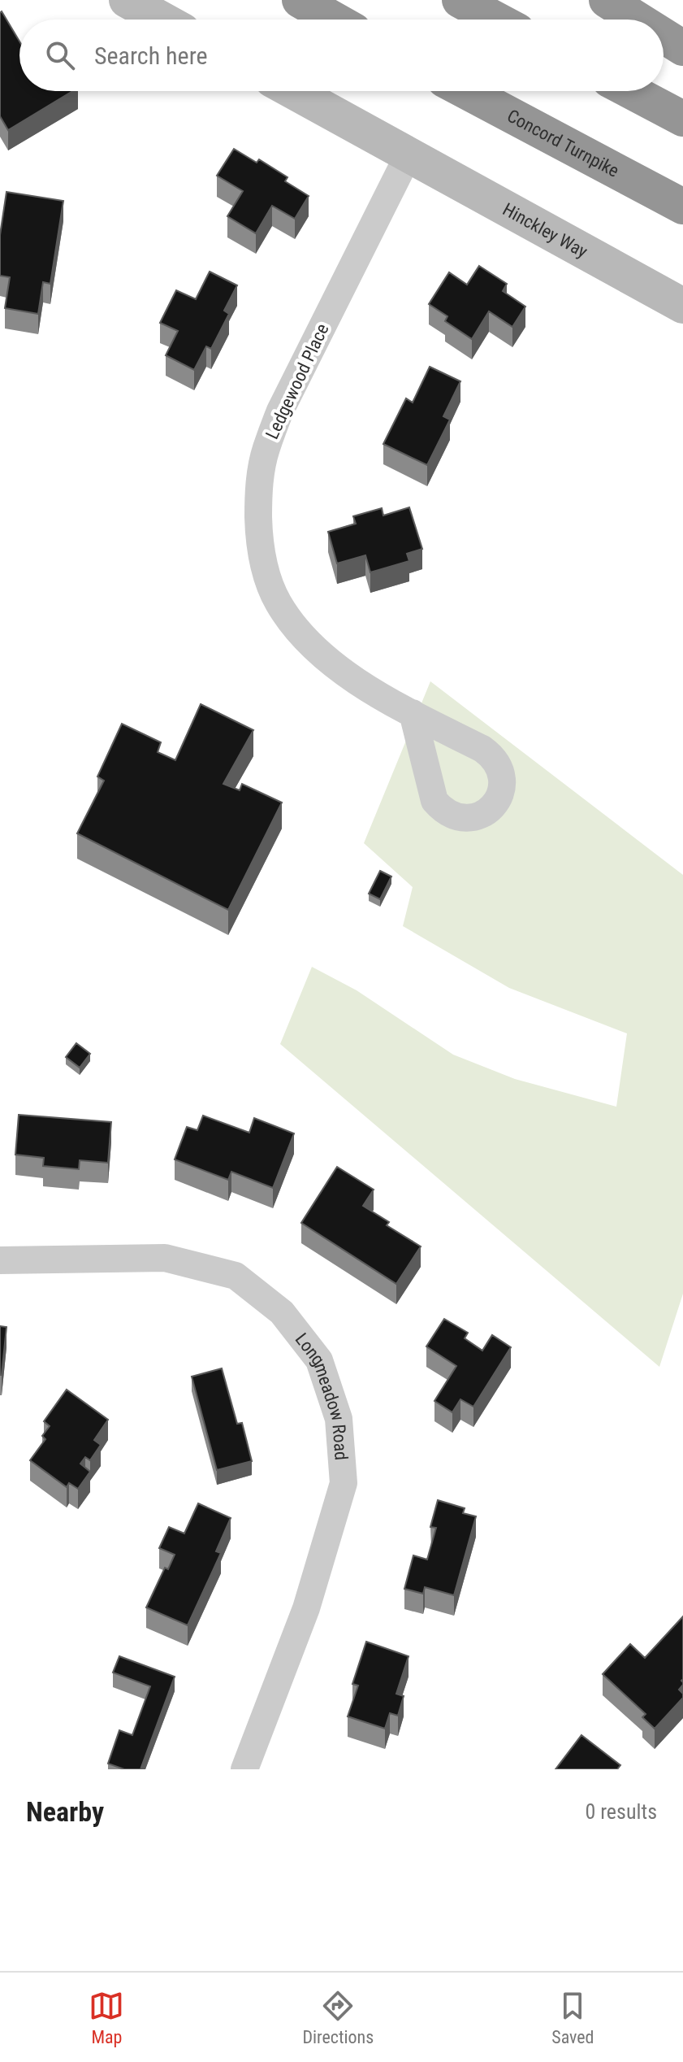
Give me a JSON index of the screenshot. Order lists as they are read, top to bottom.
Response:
{
  "streets": {
    "highway": ["Concord Turnpike"],
    "main road": ["Hinckley Way"],
    "street": ["Ledgewood Place", "Longmeadow Road"]
  },
  "crossings": [
    ["Hinckley Way", "Ledgewood Place"]
  ],
  "page": {
    "search": "Search here",
    "heading": ["Nearby", "0 results"],
    "nav": ["Map", "Directions", "Saved"]
  }
}
